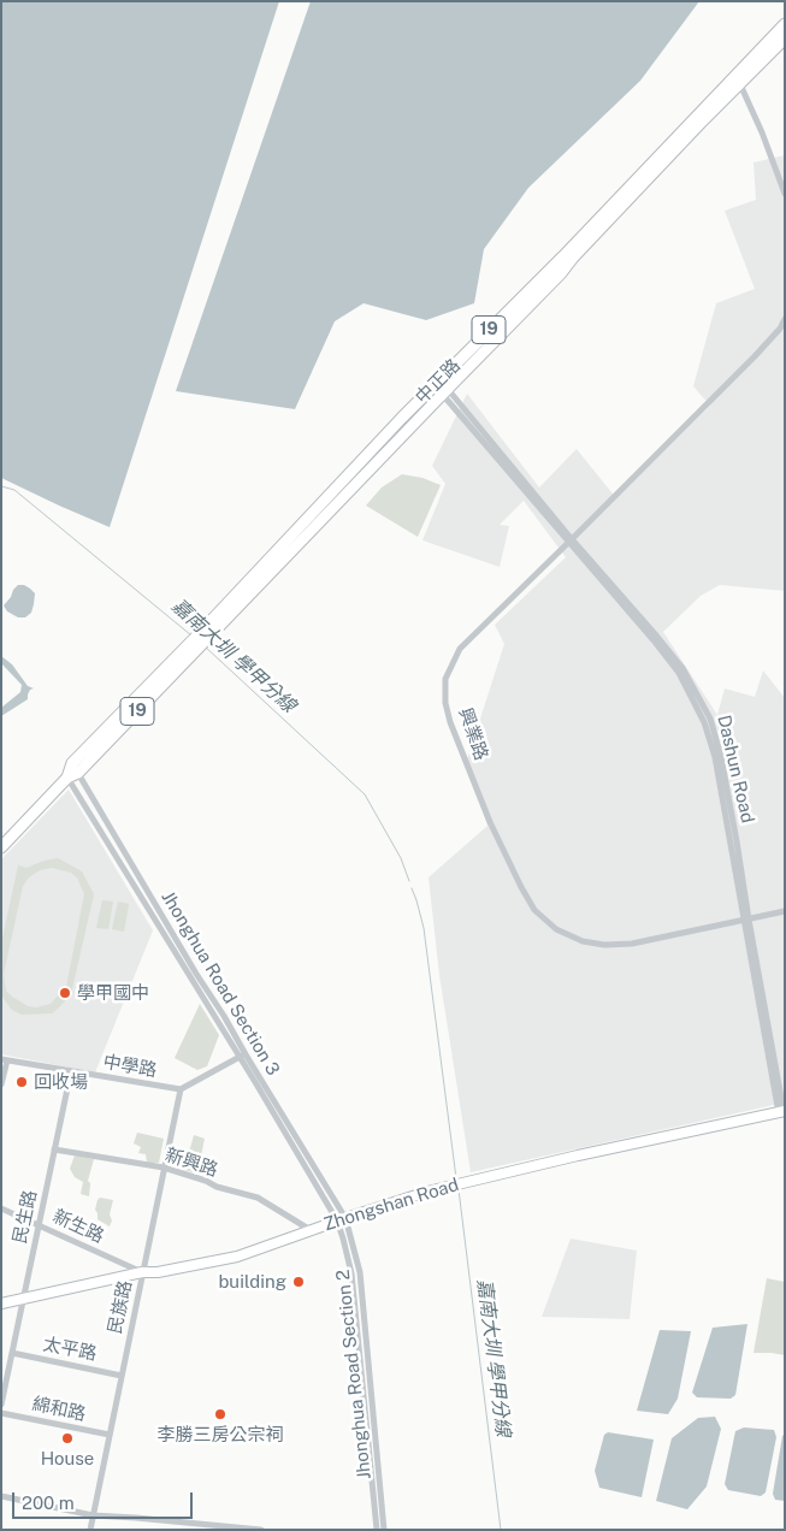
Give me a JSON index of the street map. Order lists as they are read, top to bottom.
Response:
{
  "streets": {
    "main road": ["19", "中正路", "Zhongshan Road"],
    "street": [
      "興業路",
      "Dashun Road",
      "Jhonghua Road Section 3",
      "中學路",
      "新興路",
      "民生路",
      "新生路",
      "民族路",
      "太平路",
      "Jhonghua Road Section 2",
      "綿和路"
    ]
  },
  "crossings": [
    ["中正路", "Dashun Road"],
    ["中正路", "Jhonghua Road Section 3"],
    ["興業路", "Dashun Road"],
    ["Dashun Road", "Zhongshan Road"],
    ["Jhonghua Road Section 3", "中學路"],
    ["Jhonghua Road Section 3", "Zhongshan Road"],
    ["Jhonghua Road Section 3", "Jhonghua Road Section 2"],
    ["中學路", "民生路"],
    ["中學路", "民族路"],
    ["新興路", "Zhongshan Road"],
    ["新興路", "民生路"],
    ["新興路", "民族路"],
    ["Zhongshan Road", "民生路"],
    ["Zhongshan Road", "新生路"],
    ["Zhongshan Road", "民族路"],
    ["Zhongshan Road", "Jhonghua Road Section 2"],
    ["民生路", "新生路"],
    ["民生路", "太平路"],
    ["新生路", "民族路"],
    ["民族路", "太平路"],
    ["民族路", "綿和路"]
  ],
  "water": ["嘉南大圳 學甲分線"],
  "places": [
    "學甲國中",
    "回收場",
    "building",
    "李勝三房公宗祠",
    "House"
  ],
  "scale_bar": "200 m"
}
